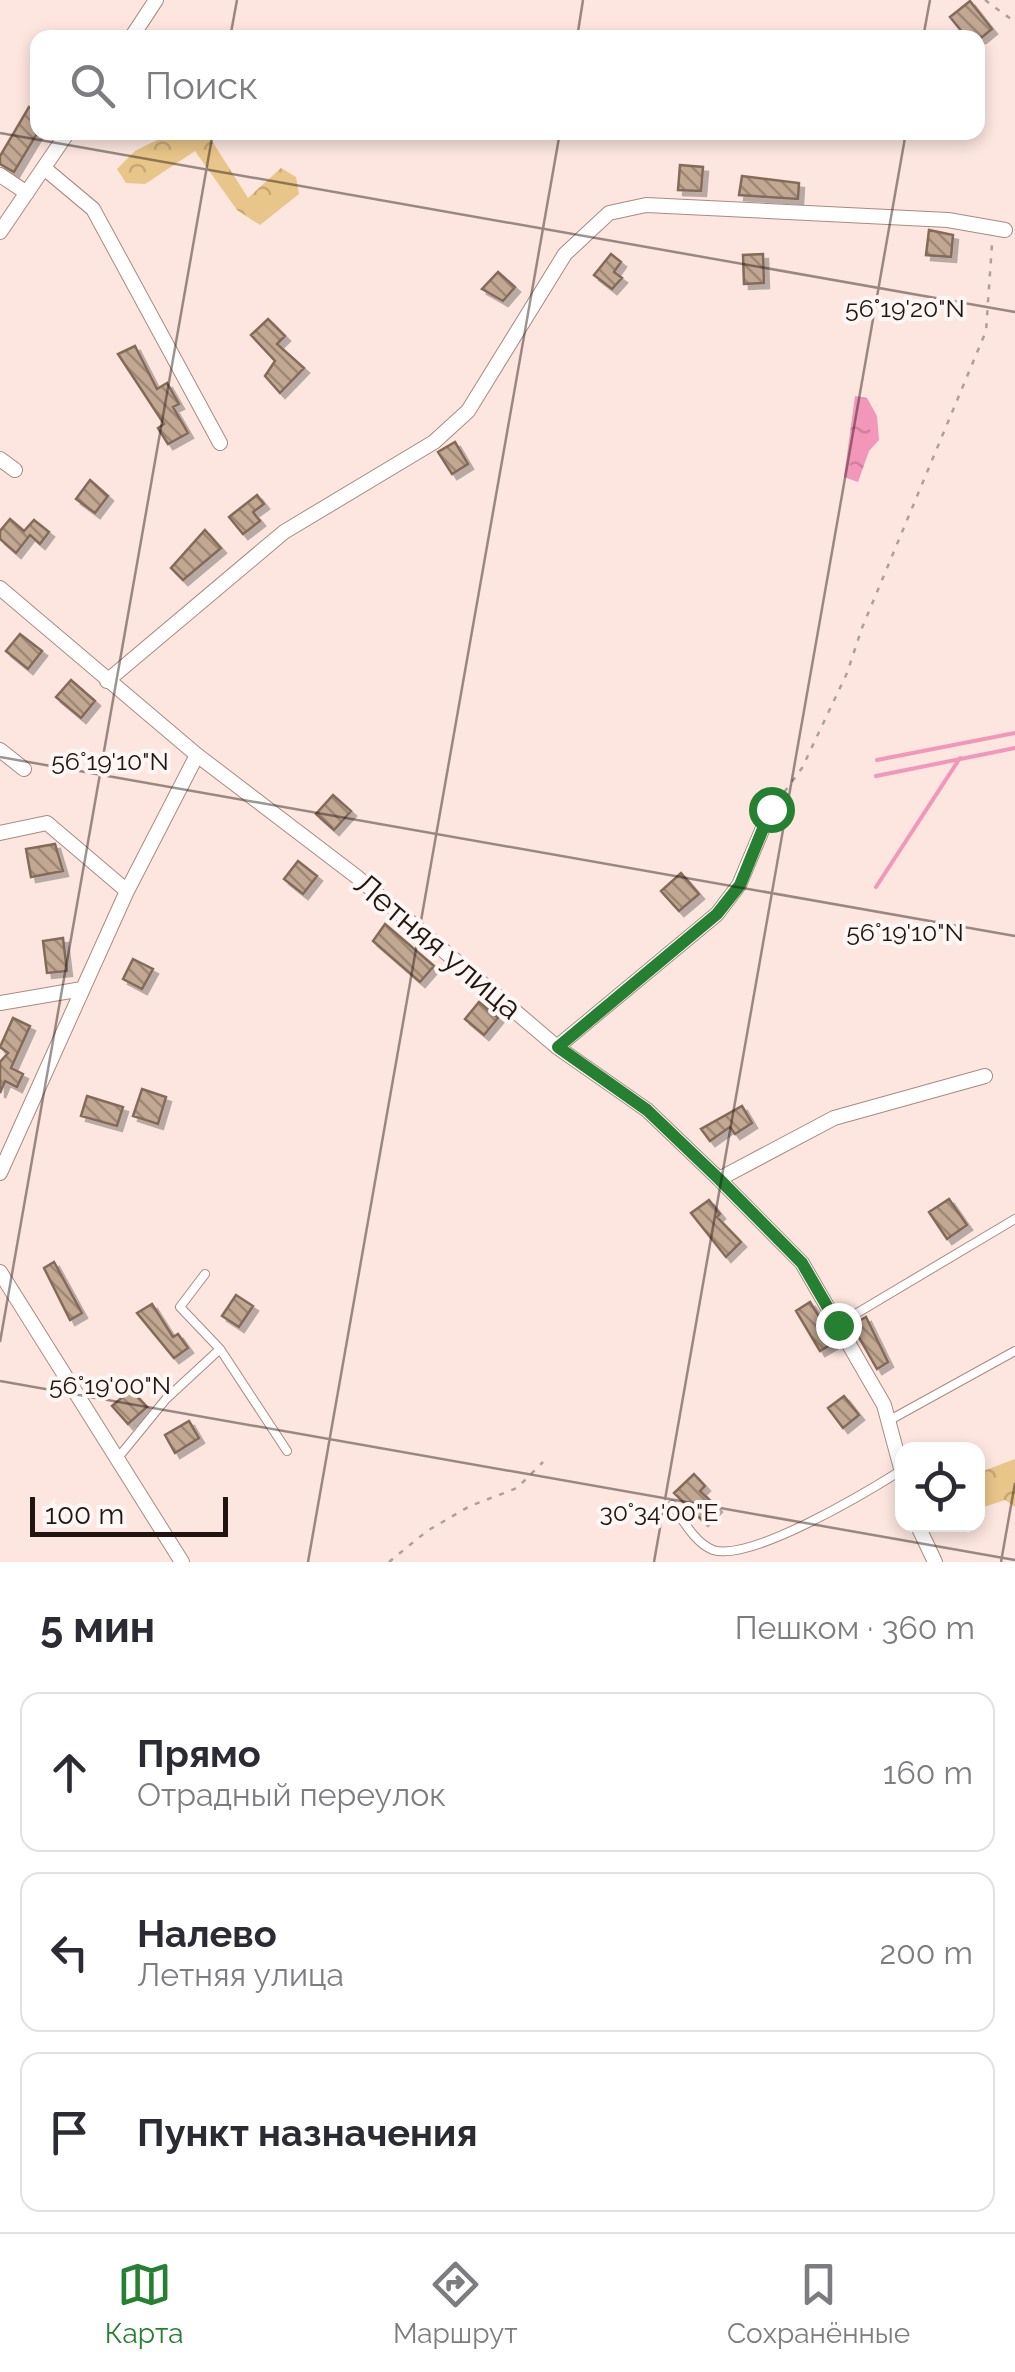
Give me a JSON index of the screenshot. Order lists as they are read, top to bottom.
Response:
{
  "streets": {
    "street": ["Летняя улица"]
  },
  "scale_bar": "100 m",
  "page": {
    "search": "Поиск",
    "scale": "100 m",
    "heading": ["5 мин", "Пешком · 360 m"],
    "list": [
      ["Прямо", "Отрадный переулок", "160 m"],
      ["Налево", "Летняя улица", "200 m"],
      "Пункт назначения"
    ],
    "nav": ["Карта", "Маршрут", "Сохранённые"]
  },
  "coordinates": [
    "56°19'20\"N",
    "56°19'10\"N",
    "56°19'00\"N",
    "30°34'00\"E"
  ]
}
